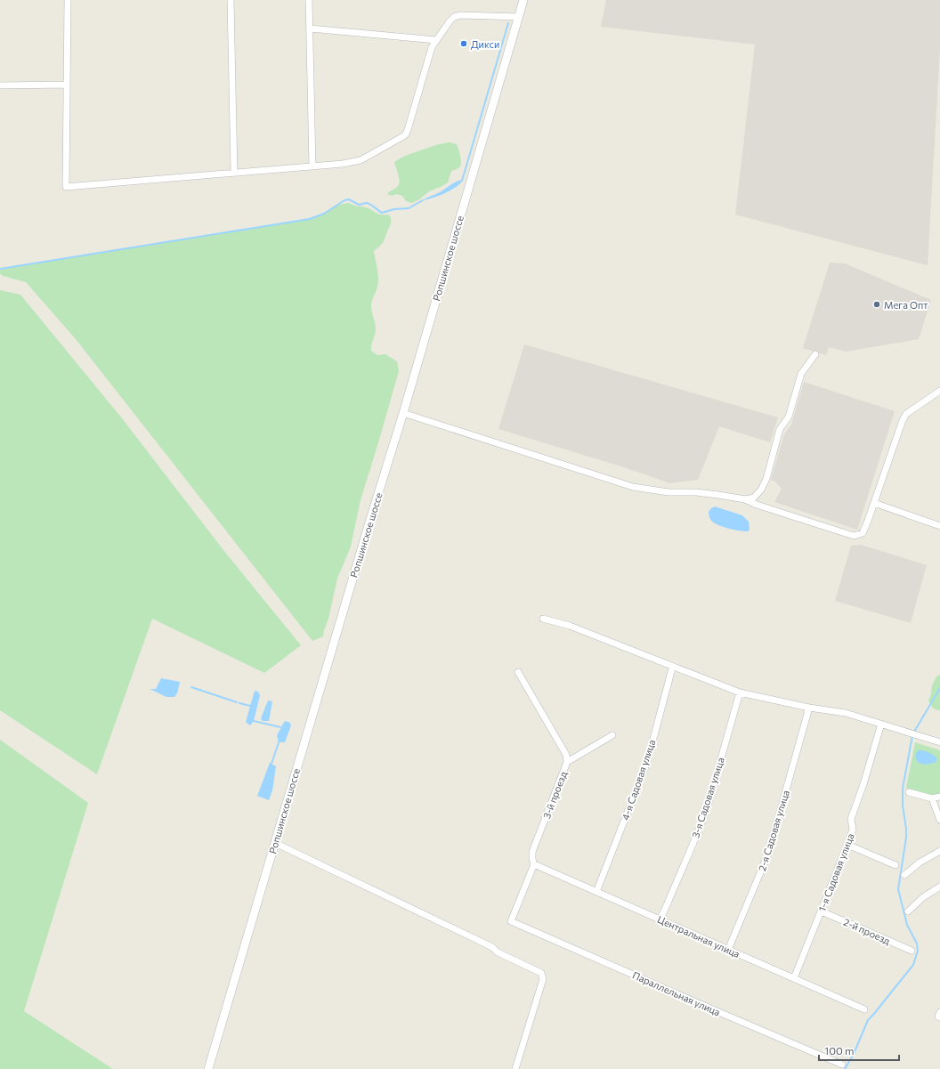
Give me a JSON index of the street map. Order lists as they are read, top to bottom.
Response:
{
  "streets": {
    "main road": ["Ропшинское шоссе"],
    "street": [
      "4-я Садовая улица",
      "3-й проезд",
      "3-я Садовая улица",
      "2-я Садовая улица",
      "1-я Садовая улица",
      "2-й проезд",
      "Центральная улица",
      "Параллельная улица"
    ]
  },
  "crossings": [
    ["4-я Садовая улица", "Центральная улица"],
    ["3-й проезд", "Центральная улица"],
    ["3-й проезд", "Параллельная улица"],
    ["3-я Садовая улица", "Центральная улица"],
    ["2-я Садовая улица", "Центральная улица"],
    ["1-я Садовая улица", "2-й проезд"],
    ["1-я Садовая улица", "Центральная улица"],
    ["Центральная улица", "Параллельная улица"]
  ],
  "places": ["Дикси", "Мега Опт"],
  "scale_bar": "100 m"
}
